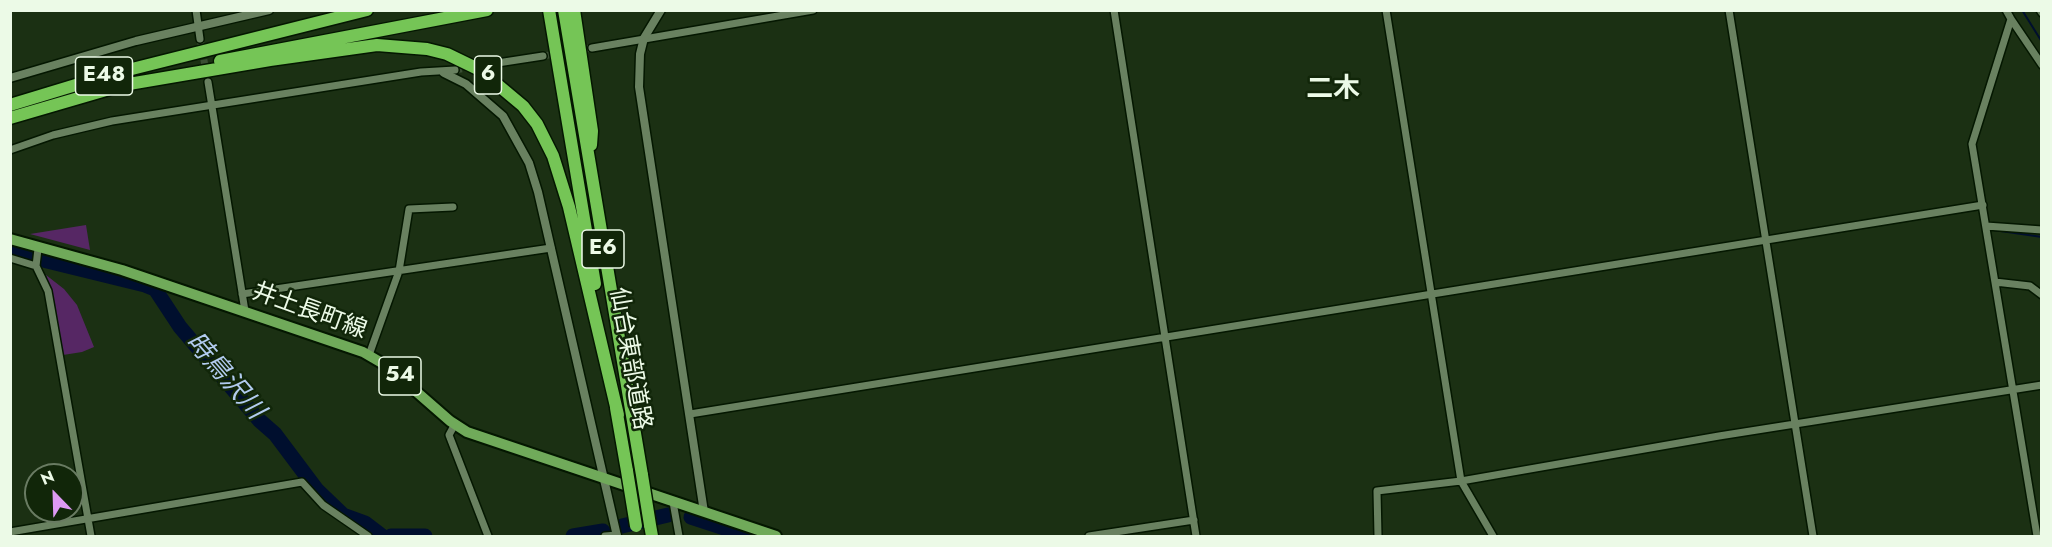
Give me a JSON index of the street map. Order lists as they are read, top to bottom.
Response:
{
  "streets": {
    "highway": [
      "6",
      "E48",
      "E6",
      "仙台東部道路"
    ],
    "main road": ["井土長町線", "54"]
  },
  "crossings": [
    ["6", "E48"],
    ["6", "仙台東部道路"]
  ],
  "districts": ["二木"],
  "water": ["時鳥沢川"],
  "north": "top left"
}
